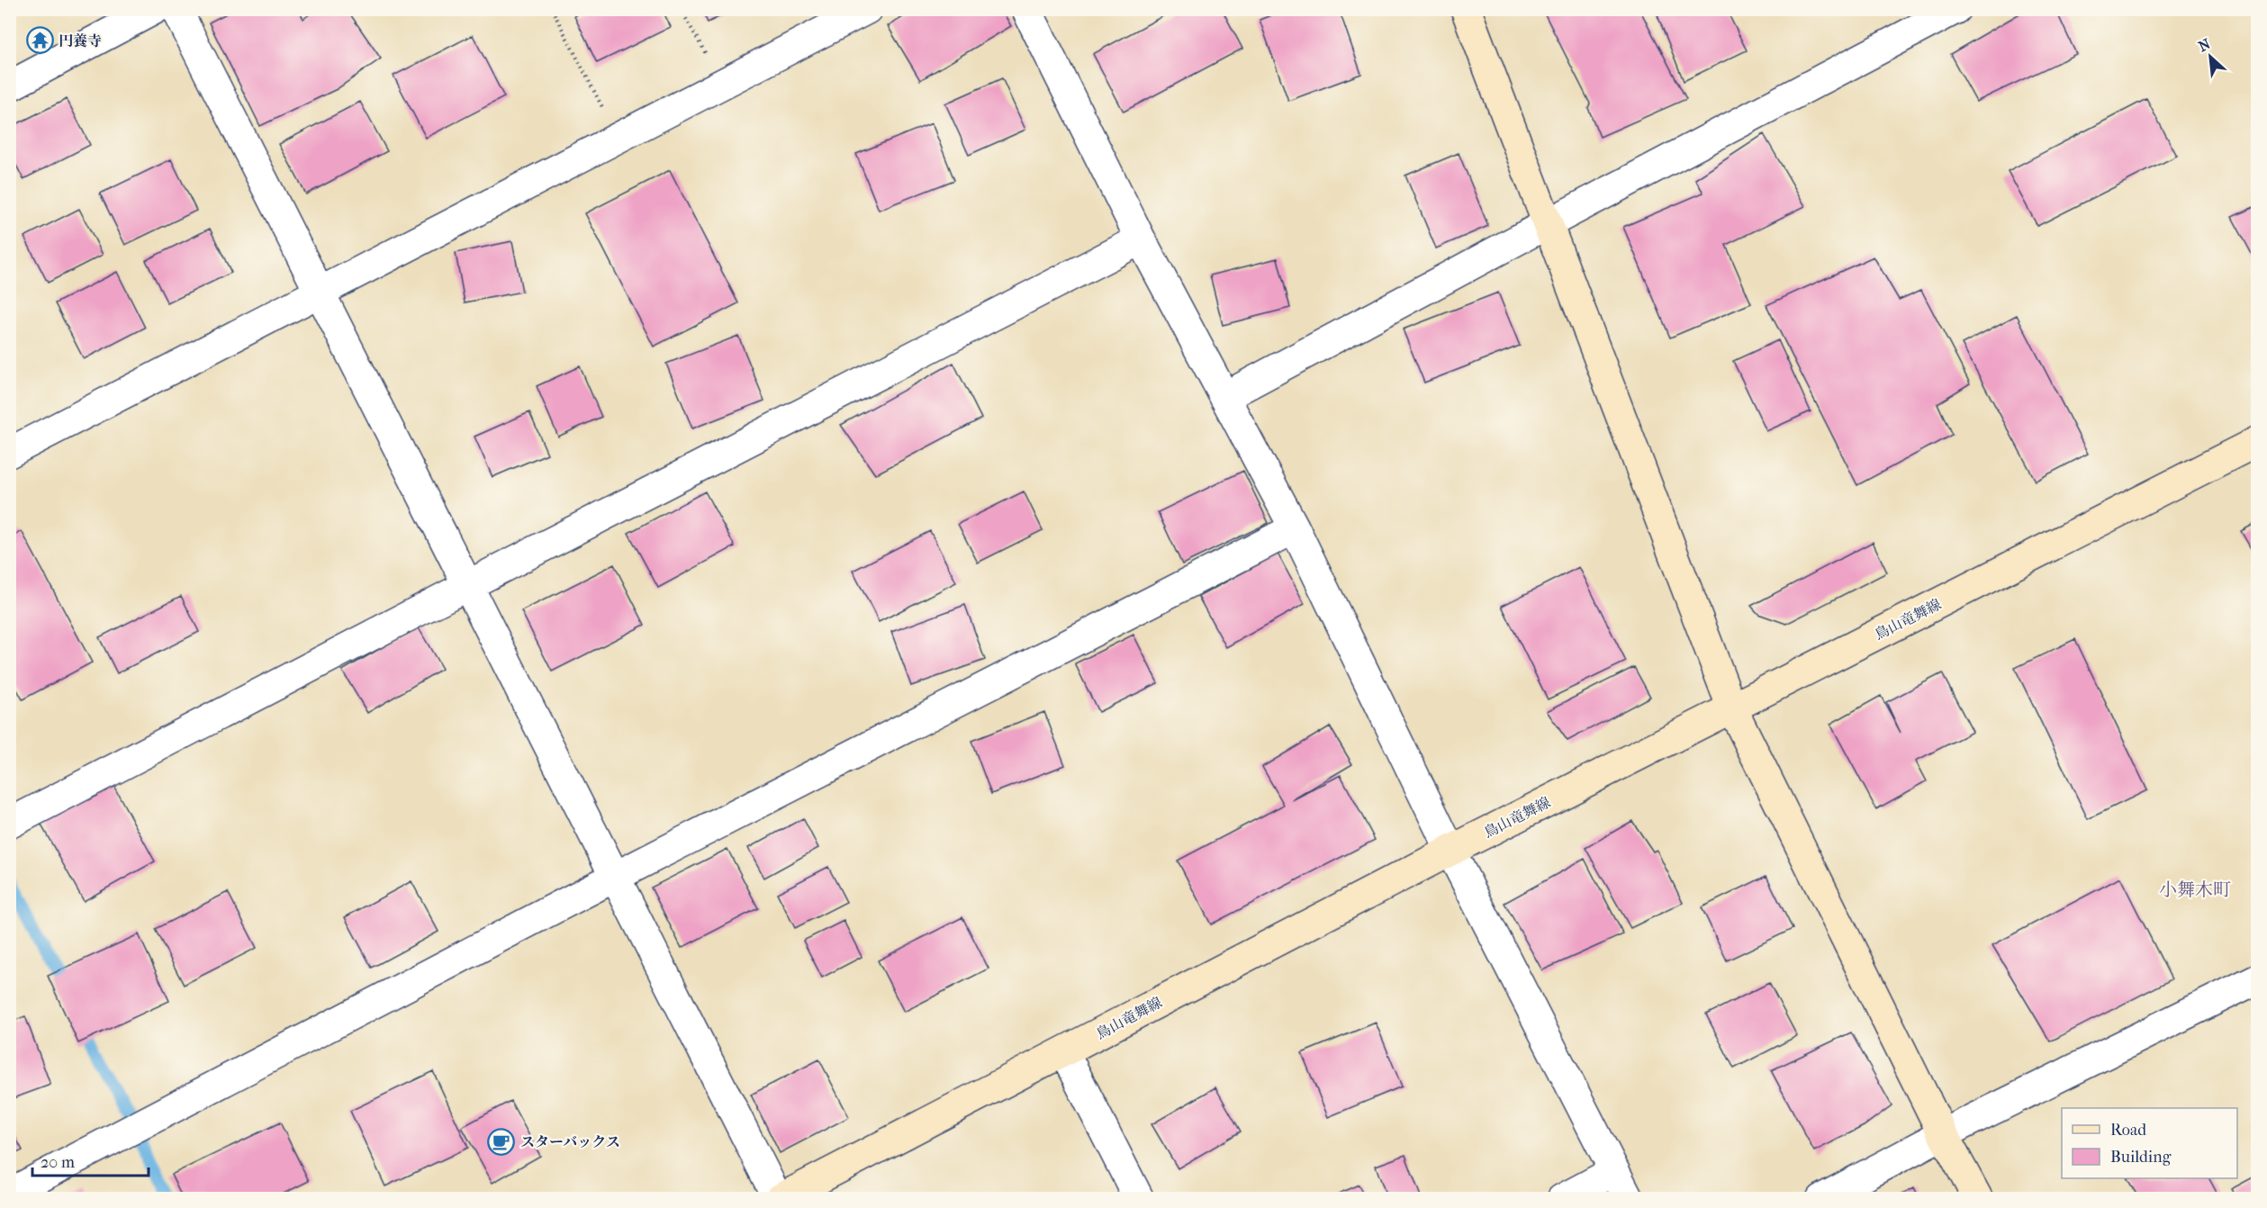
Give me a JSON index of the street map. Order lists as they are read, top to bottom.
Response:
{
  "streets": {
    "main road": ["鳥山竜舞線"]
  },
  "districts": ["小舞木町"],
  "places": {
    "temple": ["円養寺"],
    "cafe": ["スターバックス"]
  },
  "legend": ["Road", "Building"],
  "scale_bar": "20 m",
  "north": "top left"
}
